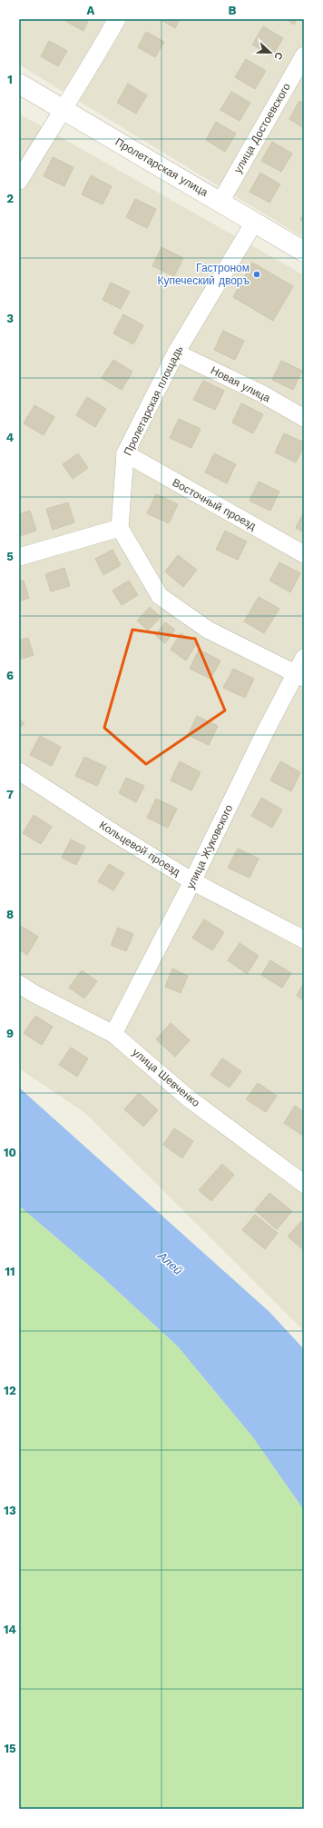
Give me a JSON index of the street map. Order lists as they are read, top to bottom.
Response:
{
  "streets": {
    "street": [
      "улица Достоевского",
      "Пролетарская улица",
      "Новая улица",
      "Пролетарская площадь",
      "Восточный проезд",
      "улица Жуковского",
      "Кольцевой проезд",
      "улица Шевченко"
    ]
  },
  "crossings": [
    ["улица Достоевского", "Пролетарская улица"],
    ["Пролетарская улица", "Пролетарская площадь"],
    ["Новая улица", "Пролетарская площадь"],
    ["Пролетарская площадь", "Восточный проезд"],
    ["улица Жуковского", "Кольцевой проезд"],
    ["улица Жуковского", "улица Шевченко"]
  ],
  "water": ["Алей"],
  "places": ["Гастроном Купеческий дворъ"],
  "north": "right",
  "grid": {
    "columns": ["A", "B"],
    "rows": [
      "1",
      "2",
      "3",
      "4",
      "5",
      "6",
      "7",
      "8",
      "9",
      "10",
      "11",
      "12",
      "13",
      "14",
      "15"
    ]
  }
}
